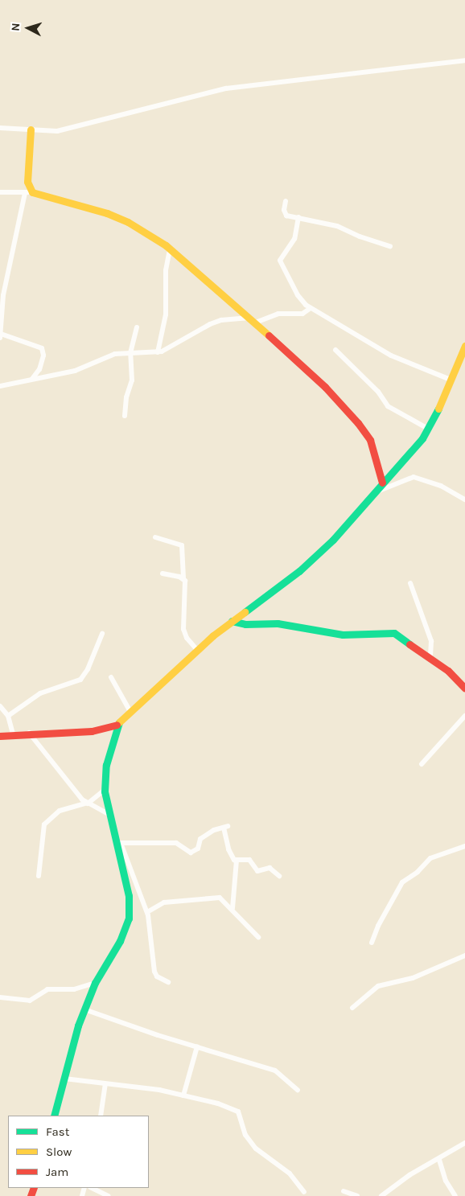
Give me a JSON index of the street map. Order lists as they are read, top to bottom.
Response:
{
  "legend": ["Fast", "Slow", "Jam"],
  "north": "left"
}
